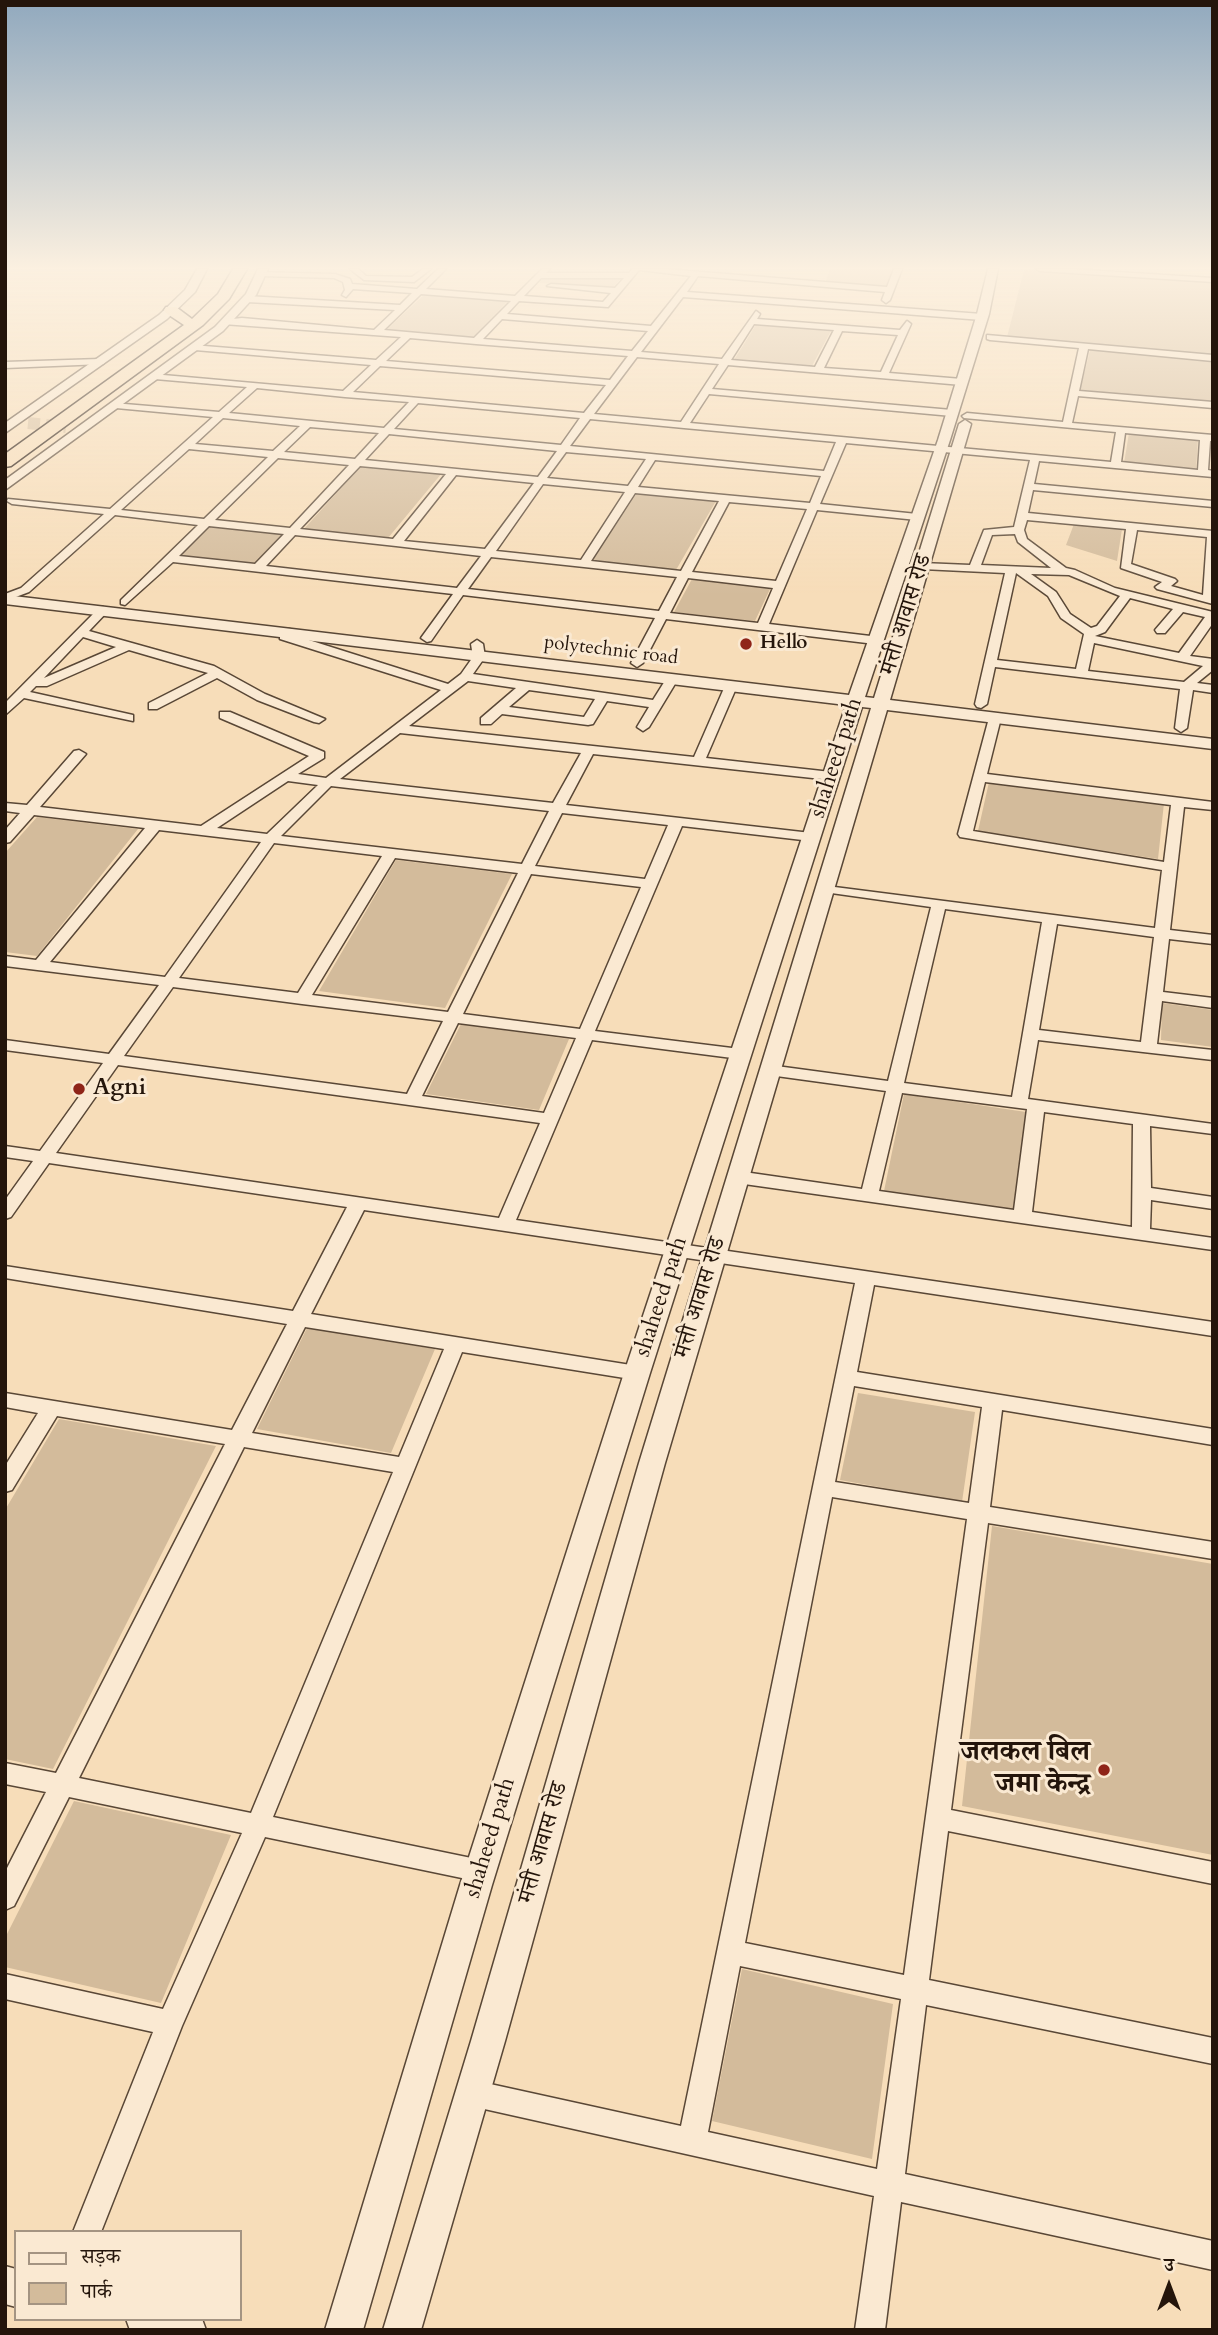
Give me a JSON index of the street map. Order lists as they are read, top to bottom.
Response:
{
  "streets": {
    "street": ["मंत्ती आवास रोड", "polytechnic road", "shaheed path"]
  },
  "crossings": [
    ["मंत्ती आवास रोड", "polytechnic road"],
    ["मंत्ती आवास रोड", "shaheed path"],
    ["polytechnic road", "shaheed path"]
  ],
  "places": ["Hello", "Agni", "जलकल बिल जमा केन्द्र"],
  "legend": ["सड़क", "पार्क"],
  "north": "top"
}
